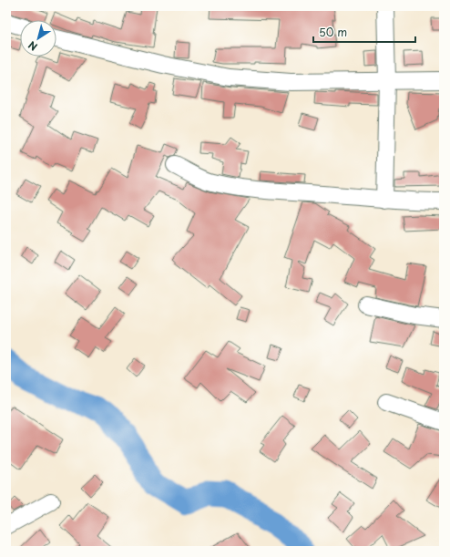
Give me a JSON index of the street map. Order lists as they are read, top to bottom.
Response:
{
  "scale_bar": "50 m",
  "north": "bottom left"
}
